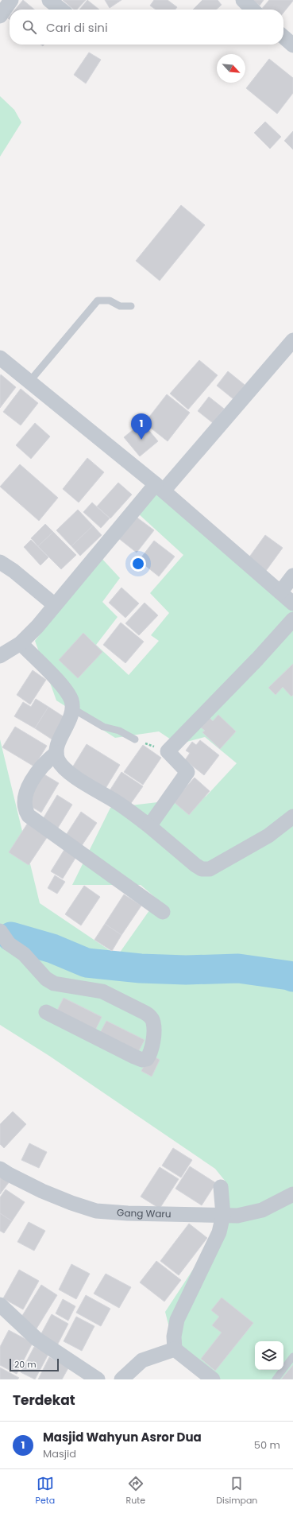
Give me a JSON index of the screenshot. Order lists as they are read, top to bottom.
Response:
{
  "streets": {
    "street": ["Gang Waru"]
  },
  "scale_bar": "20 m",
  "north": "bottom right",
  "page": {
    "search": "Cari di sini",
    "pins": "1",
    "scale": "20 m",
    "heading": "Terdekat",
    "list": [
      {
        "mark": "1",
        "name": "Masjid Wahyun Asror Dua",
        "note": "Masjid",
        "value": "50 m"
      }
    ],
    "nav": ["Peta", "Rute", "Disimpan"]
  }
}
